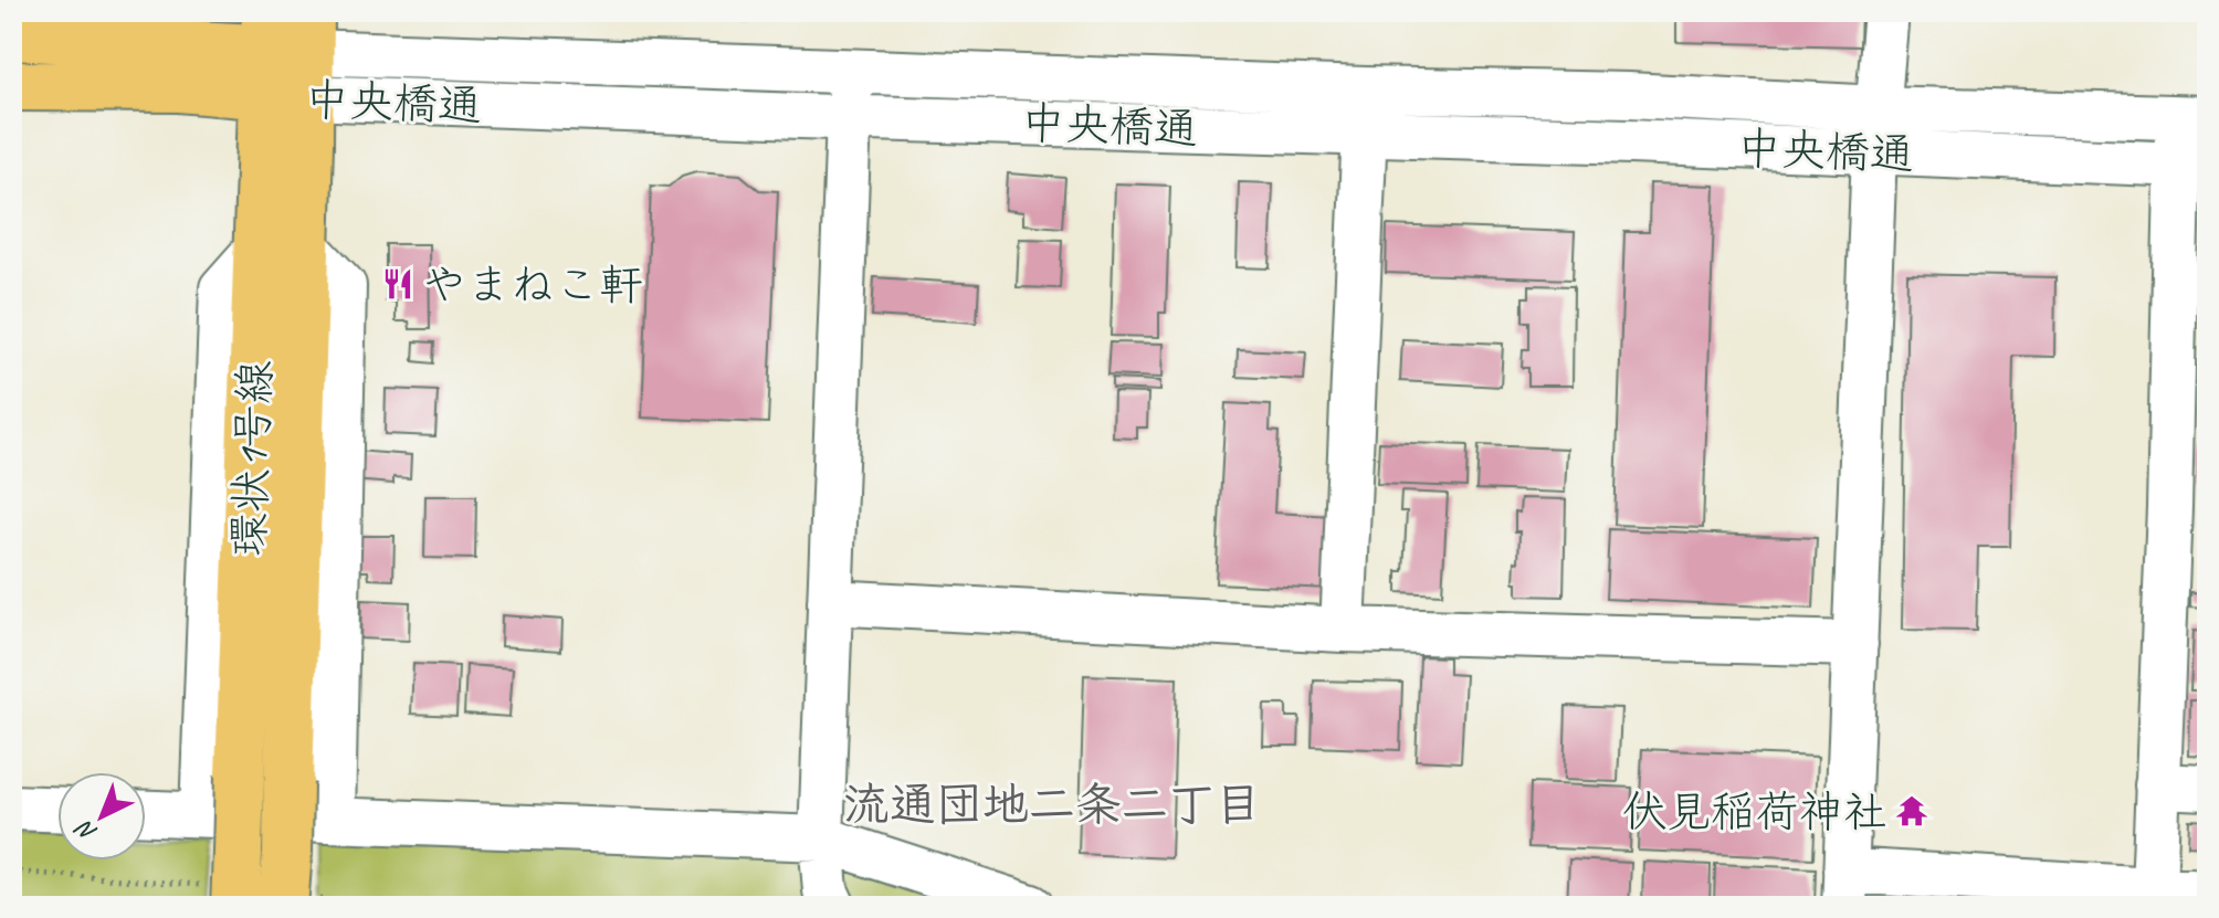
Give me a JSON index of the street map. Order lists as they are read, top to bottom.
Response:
{
  "streets": {
    "main road": ["中央橋通", "環状1号線"]
  },
  "crossings": [
    ["中央橋通", "環状1号線"]
  ],
  "districts": ["流通団地二条二丁目"],
  "places": {
    "restaurant": ["やまねこ軒"],
    "temple": ["伏見稲荷神社"]
  },
  "north": "bottom left"
}
